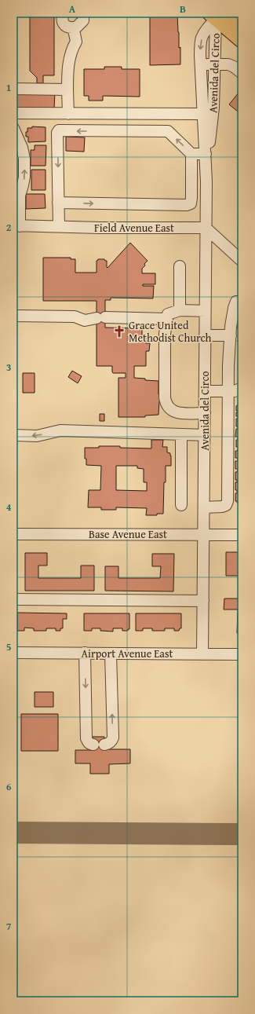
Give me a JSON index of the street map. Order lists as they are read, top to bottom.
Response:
{
  "streets": {
    "street": [
      "Avenida del Circo",
      "Field Avenue East",
      "Base Avenue East",
      "Airport Avenue East"
    ]
  },
  "crossings": [
    ["Avenida del Circo", "Field Avenue East"],
    ["Avenida del Circo", "Base Avenue East"],
    ["Avenida del Circo", "Airport Avenue East"]
  ],
  "places": {
    "church": ["Grace United Methodist Church"]
  },
  "grid": {
    "columns": ["A", "B"],
    "rows": [
      "1",
      "2",
      "3",
      "4",
      "5",
      "6",
      "7"
    ]
  }
}
